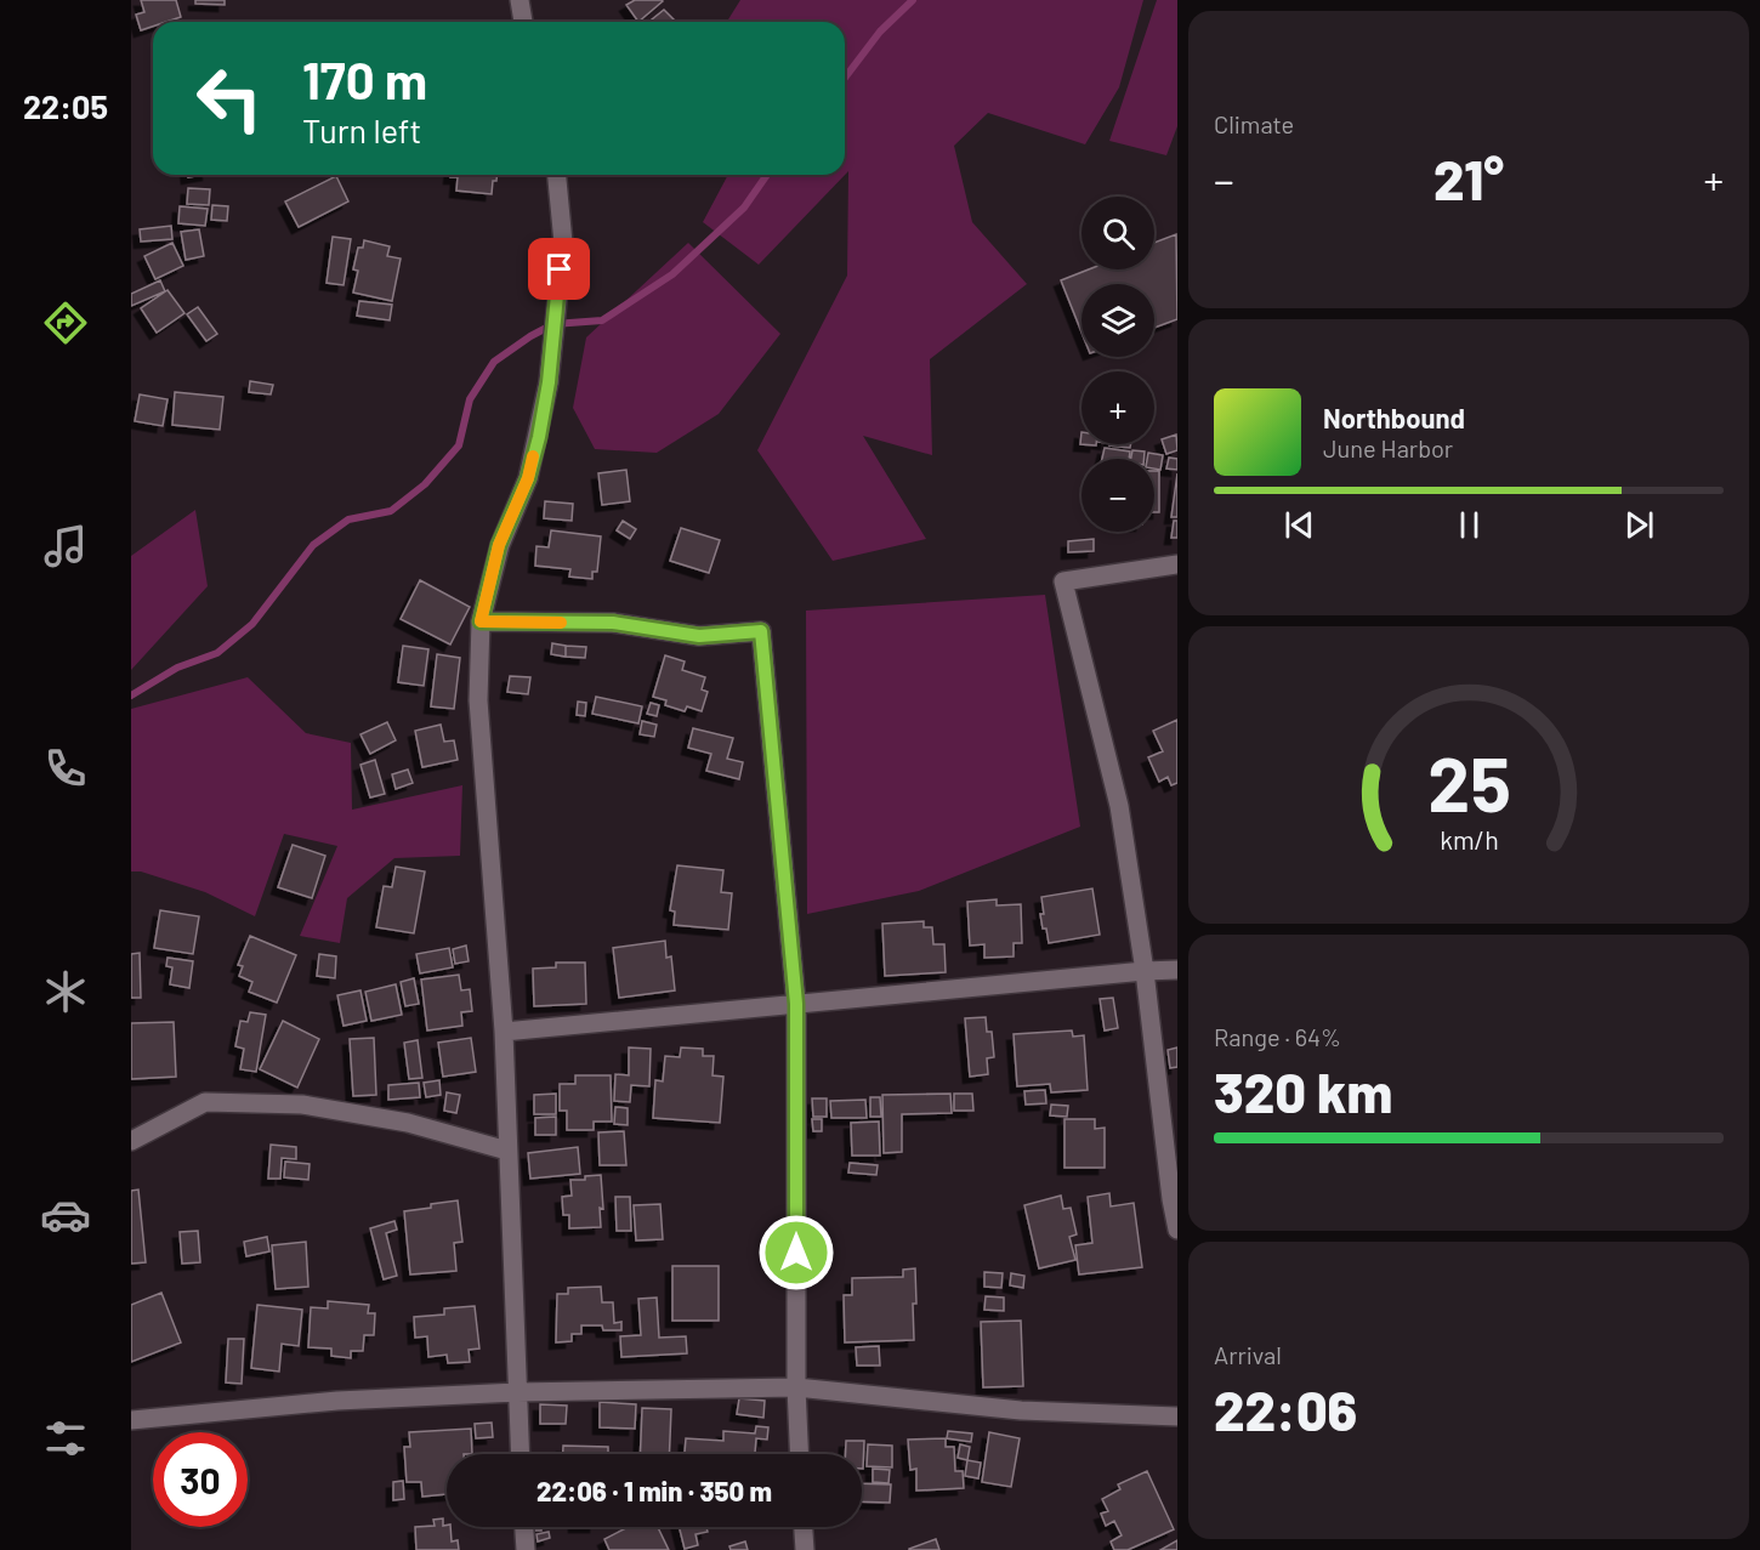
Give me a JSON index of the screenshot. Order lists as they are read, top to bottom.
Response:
{
  "page": {
    "tabs": "22:05",
    "tile": [
      "Climate",
      ["Range · 64%", "320 km"],
      ["Arrival", "22:06"]
    ],
    "turn": ["170 m", "Turn left"],
    "heat": ["−", "21°", "+"],
    "map_buttons": ["+", "−"],
    "song": ["Northbound", "June Harbor"],
    "limit": "30",
    "trip": "22:06 · 1 min · 350 m",
    "gauge": ["25", "km/h"]
  }
}
